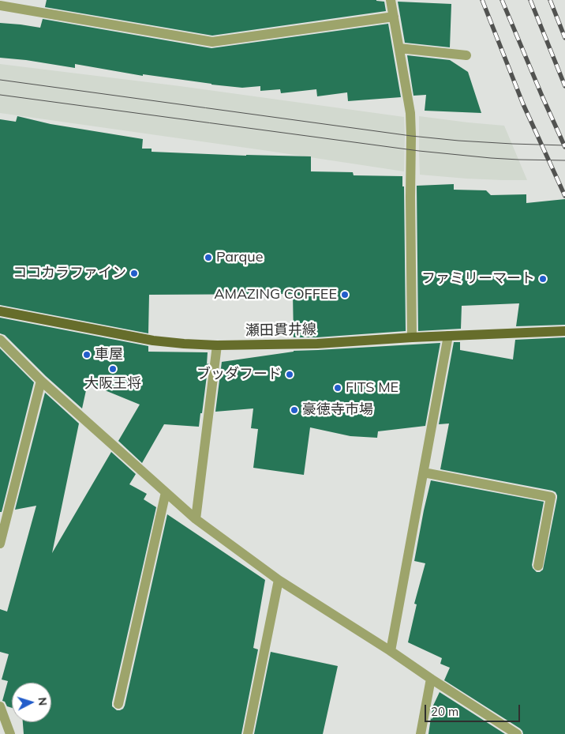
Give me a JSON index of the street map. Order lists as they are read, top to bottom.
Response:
{
  "streets": {
    "main road": ["瀬田貫井線"]
  },
  "places": [
    "Parque",
    "ココカラファイン",
    "ファミリーマート",
    "AMAZING COFFEE",
    "車屋",
    "大阪王将",
    "ブッダフード",
    "FITS ME",
    "豪徳寺市場"
  ],
  "scale_bar": "20 m",
  "north": "right"
}
